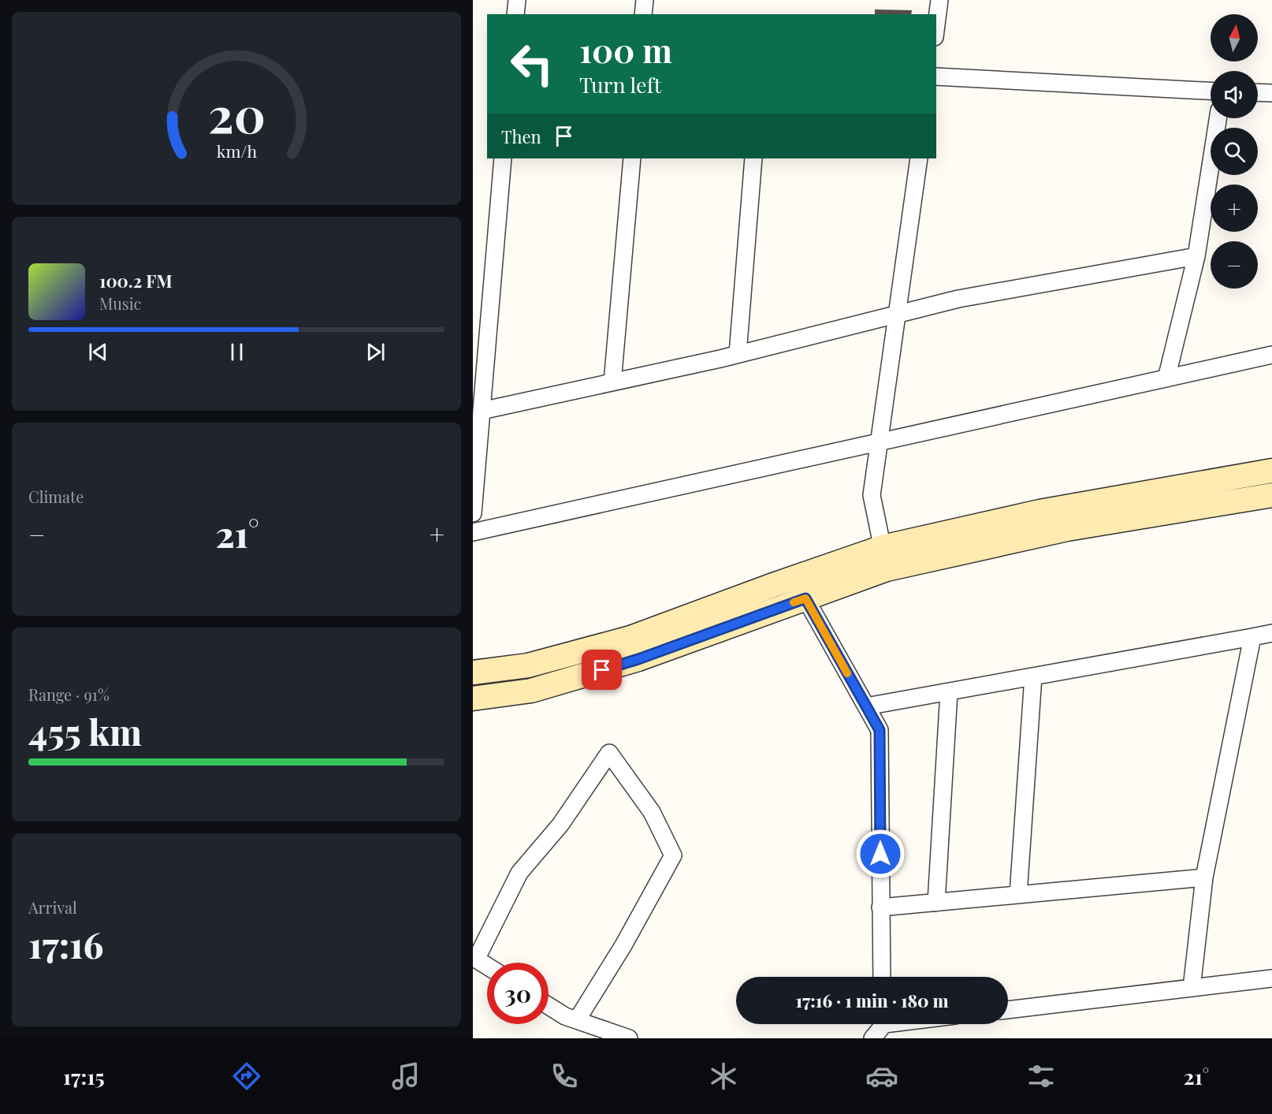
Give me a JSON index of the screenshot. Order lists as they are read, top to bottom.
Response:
{
  "north": "top",
  "page": {
    "map_buttons": ["+", "−"],
    "turn": ["100 m", "Turn left"],
    "then": "Then",
    "song": ["100.2 FM", "Music"],
    "tile": [
      "Climate",
      ["Range · 91%", "455 km"],
      ["Arrival", "17:16"]
    ],
    "heat": ["−", "21°", "+"],
    "limit": "30",
    "trip": "17:16 · 1 min · 180 m",
    "tabs": ["17:15", "21°"],
    "gauge": ["20", "km/h"]
  }
}
